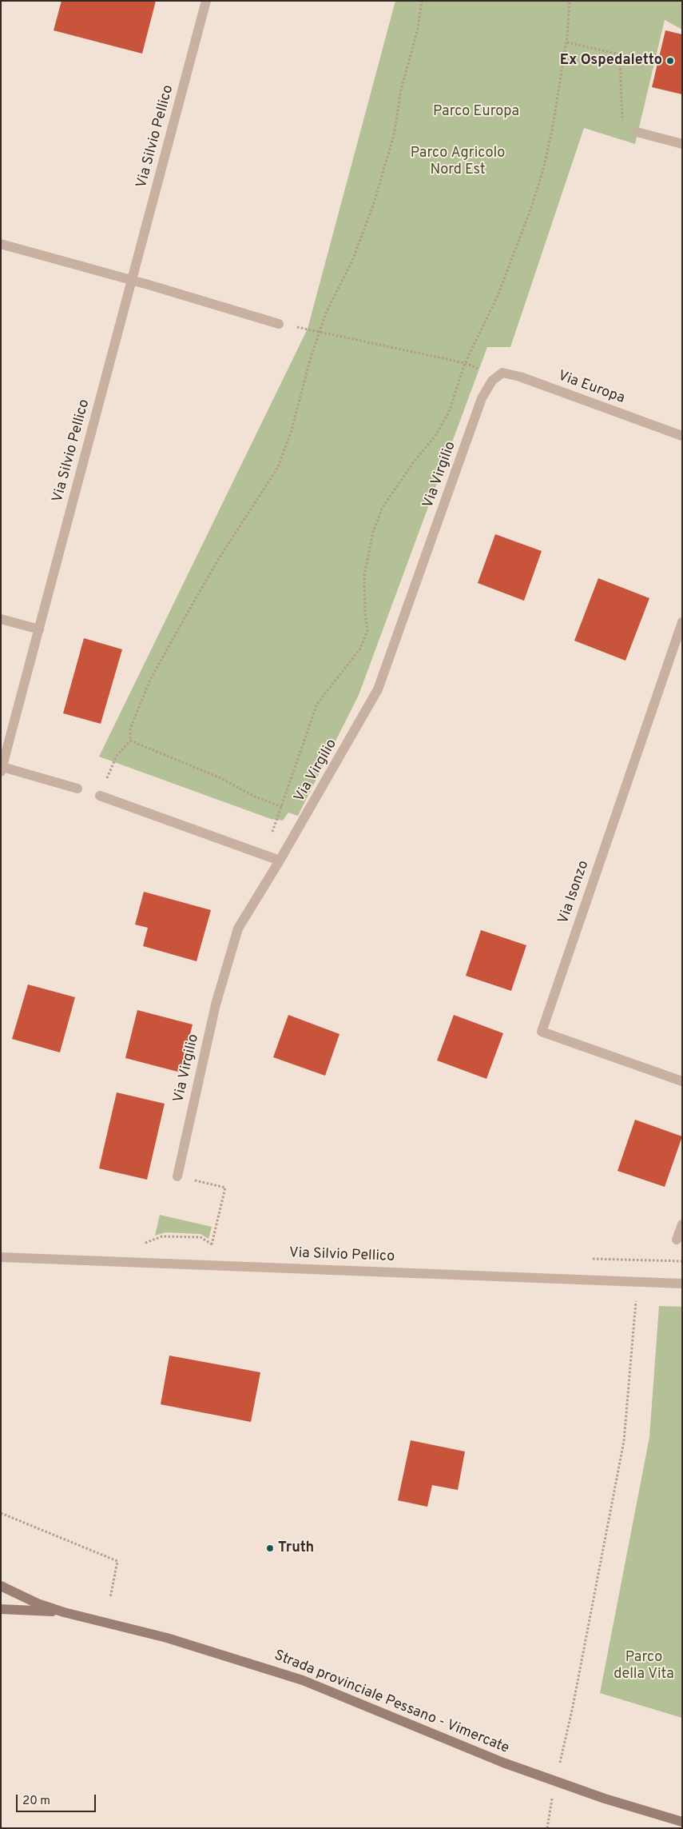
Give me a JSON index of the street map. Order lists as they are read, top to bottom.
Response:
{
  "streets": {
    "street": [
      "Via Silvio Pellico",
      "Via Europa",
      "Via Virgilio",
      "Via Isonzo",
      "Strada provinciale Pessano - Vimercate"
    ]
  },
  "crossings": [
    ["Via Europa", "Via Virgilio"]
  ],
  "parks": ["Parco Europa", "Parco Agricolo Nord Est", "Parco della Vita"],
  "places": ["Ex Ospedaletto", "Truth"],
  "scale_bar": "20 m"
}
